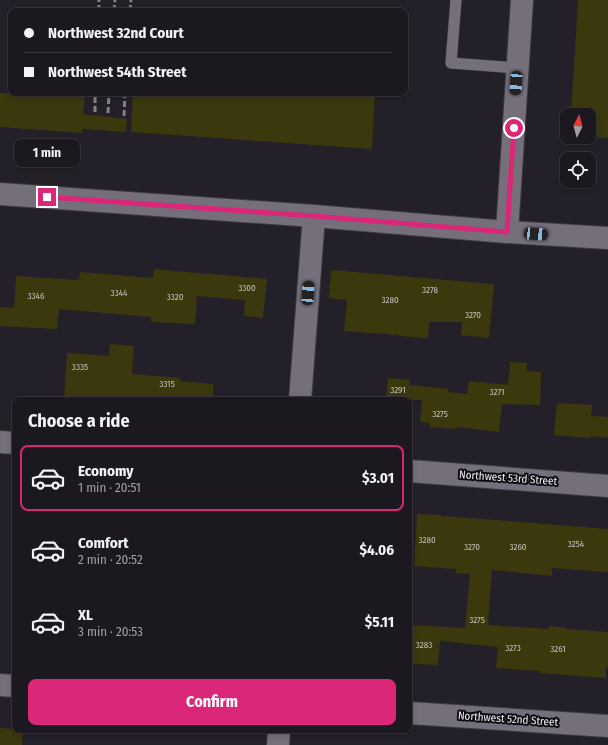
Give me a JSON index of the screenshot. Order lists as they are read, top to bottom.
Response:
{
  "streets": {
    "street": ["Northwest 53rd Street", "Northwest 52nd Street"]
  },
  "house_numbers": [
    "3300",
    "3278",
    "3344",
    "3346",
    "3320",
    "3280",
    "3270",
    "3335",
    "3315",
    "3291",
    "3271",
    "3275",
    "3280",
    "3254",
    "3270",
    "3260",
    "3275",
    "3283",
    "3273",
    "3261"
  ],
  "north": "top",
  "page": {
    "banner": ["Northwest 32nd Court", "Northwest 54th Street"],
    "bubble": "1 min",
    "heading": "Choose a ride",
    "list": [
      {
        "name": "Economy",
        "note": "1 min · 20:51",
        "value": "$3.01"
      },
      {
        "name": "Comfort",
        "note": "2 min · 20:52",
        "value": "$4.06"
      },
      {
        "name": "XL",
        "note": "3 min · 20:53",
        "value": "$5.11"
      }
    ],
    "buttons": "Confirm"
  }
}
